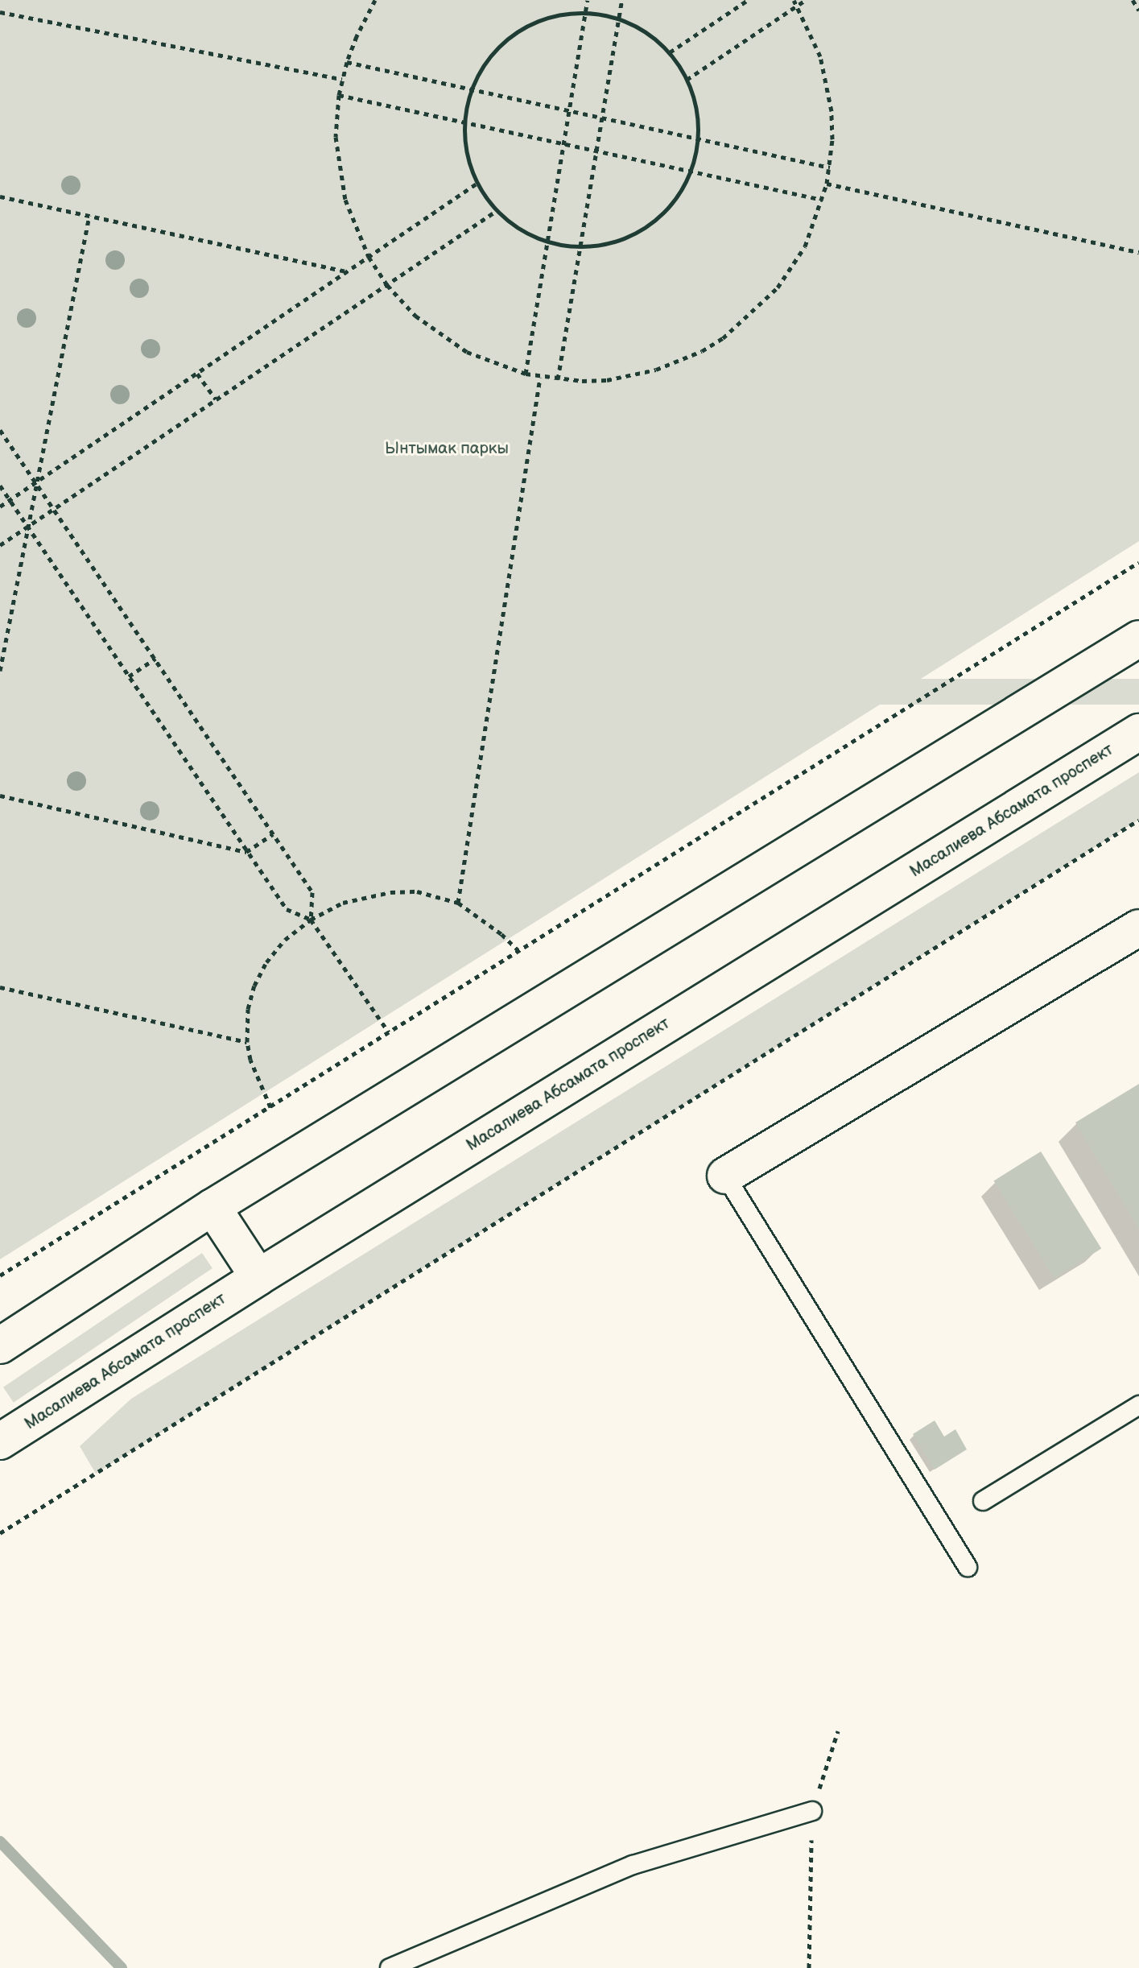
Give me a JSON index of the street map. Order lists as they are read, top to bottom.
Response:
{
  "streets": {
    "main road": ["Масалиева Абсамата проспект"]
  },
  "parks": ["Ынтымак паркы"]
}
